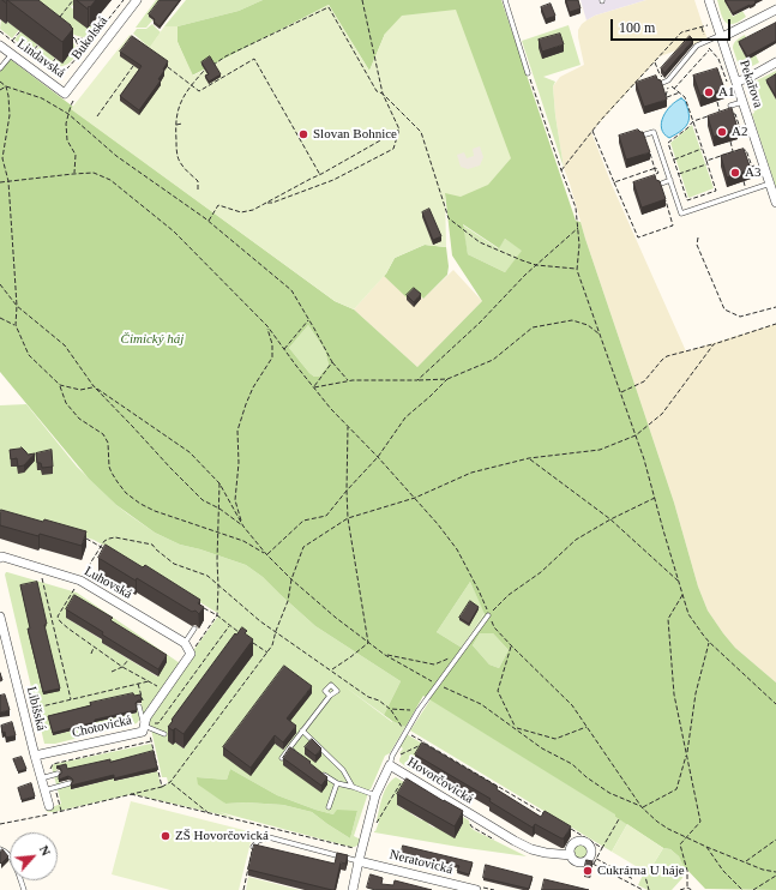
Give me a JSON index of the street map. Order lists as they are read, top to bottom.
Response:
{
  "streets": {
    "street": [
      "Bukolská",
      "Lindavská",
      "Pekařova",
      "Luhovská",
      "Libišská",
      "Chotovická",
      "Hovorčovická",
      "Neratovická"
    ]
  },
  "crossings": [
    ["Bukolská", "Lindavská"],
    ["Libišská", "Chotovická"],
    ["Hovorčovická", "Neratovická"]
  ],
  "parks": ["Čimický háj"],
  "places": [
    "A1",
    "A2",
    "Slovan Bohnice",
    "A3",
    "ZŠ Hovorčovická",
    "Cukrárna U háje"
  ],
  "scale_bar": "100 m",
  "north": "top right"
}
